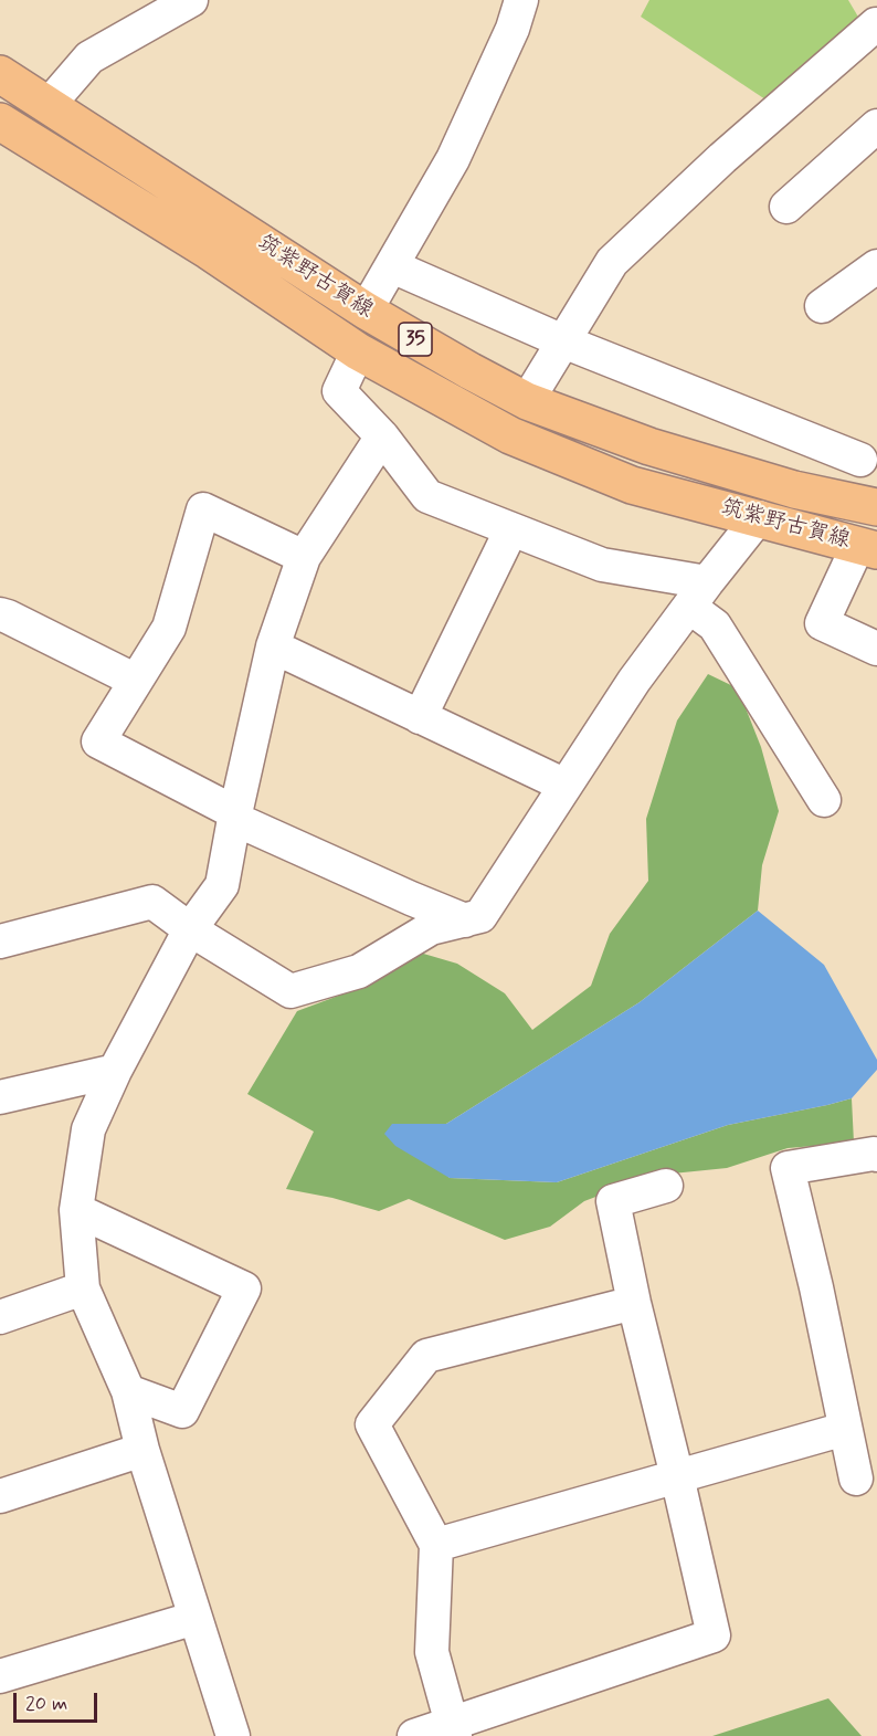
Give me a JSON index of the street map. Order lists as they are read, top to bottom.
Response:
{
  "streets": {
    "main road": ["筑紫野古賀線", "35"]
  },
  "scale_bar": "20 m"
}
